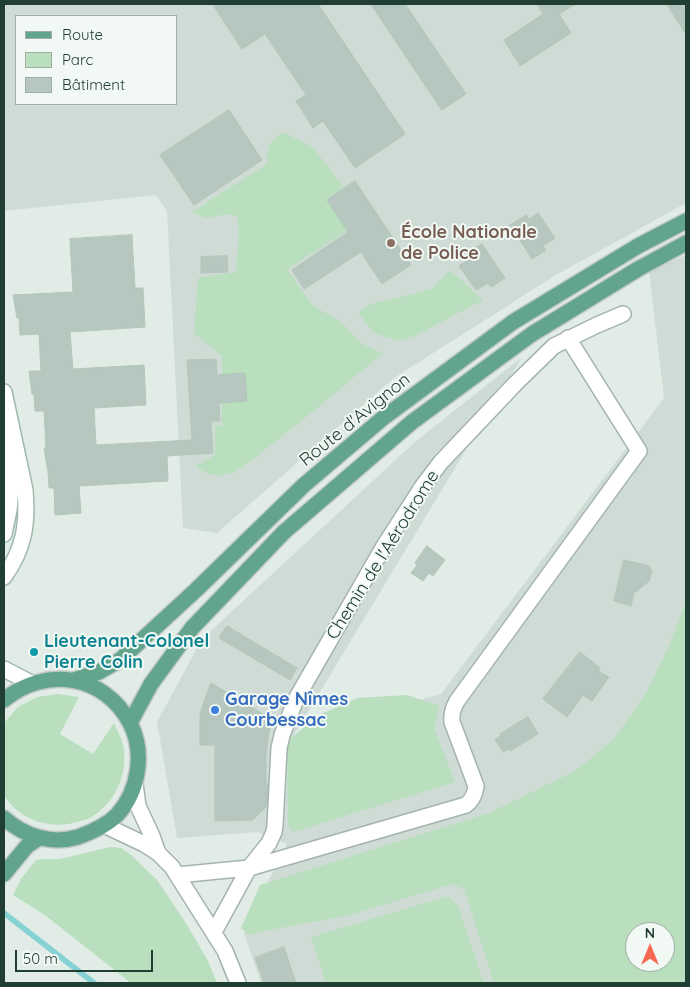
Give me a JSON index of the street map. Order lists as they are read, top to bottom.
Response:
{
  "streets": {
    "main road": ["Route d'Avignon"],
    "street": ["Chemin de l'Aérodrome"]
  },
  "places": ["École Nationale de Police", "Lieutenant-Colonel Pierre Colin", "Garage Nîmes Courbessac"],
  "legend": ["Route", "Parc", "Bâtiment"],
  "scale_bar": "50 m",
  "north": "top"
}
